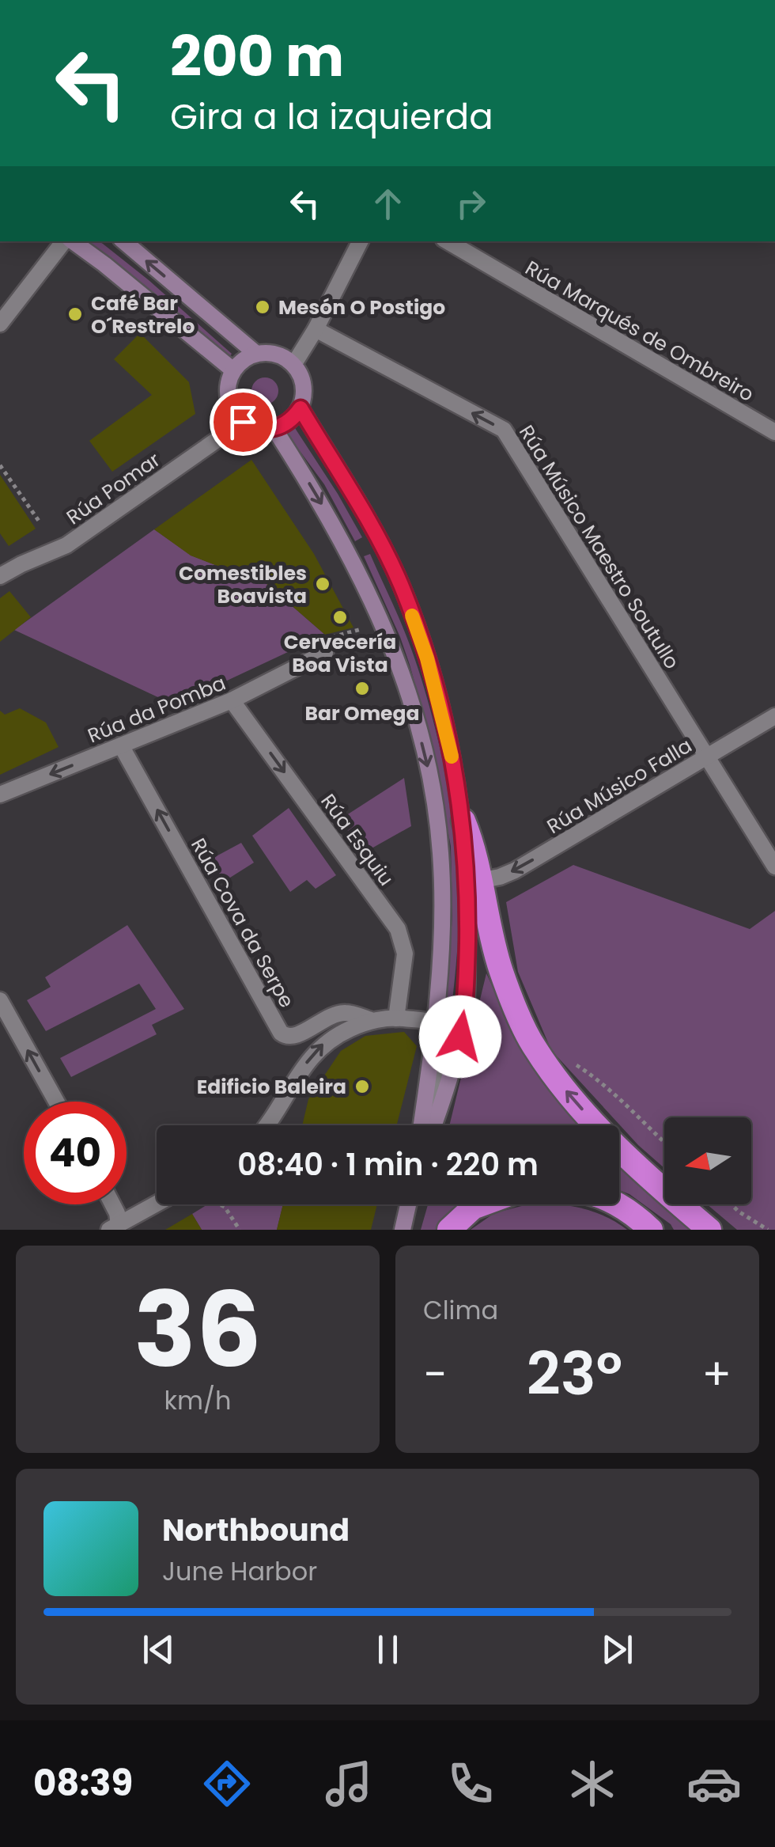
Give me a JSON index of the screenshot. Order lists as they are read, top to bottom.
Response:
{
  "streets": {
    "street": [
      "Rúa Marqués de Ombreiro",
      "Rúa Pomar",
      "Rúa Músico Maestro Soutullo",
      "Rúa da Pomba",
      "Rúa Músico Falla",
      "Rúa Esquiu",
      "Rúa Cova da Serpe"
    ]
  },
  "crossings": [
    ["Rúa Músico Maestro Soutullo", "Rúa Músico Falla"],
    ["Rúa da Pomba", "Rúa Esquiu"],
    ["Rúa da Pomba", "Rúa Cova da Serpe"]
  ],
  "one_way": [
    "Rúa Músico Maestro Soutullo",
    "Rúa da Pomba",
    "Rúa Músico Falla",
    "Rúa Cova da Serpe"
  ],
  "places": [
    "Mesón O Postigo",
    "Café Bar O´Restrelo",
    "Comestibles Boavista",
    "Cervecería Boa Vista",
    "Bar Omega",
    "Edificio Baleira"
  ],
  "north": "left",
  "page": {
    "turn": ["200 m", "Gira a la izquierda"],
    "limit": "40",
    "trip": "08:40 · 1 min · 220 m",
    "tile": [
      ["36", "km/h"],
      "Clima"
    ],
    "heat": ["−", "23°", "+"],
    "song": ["Northbound", "June Harbor"],
    "tabs": "08:39"
  }
}
